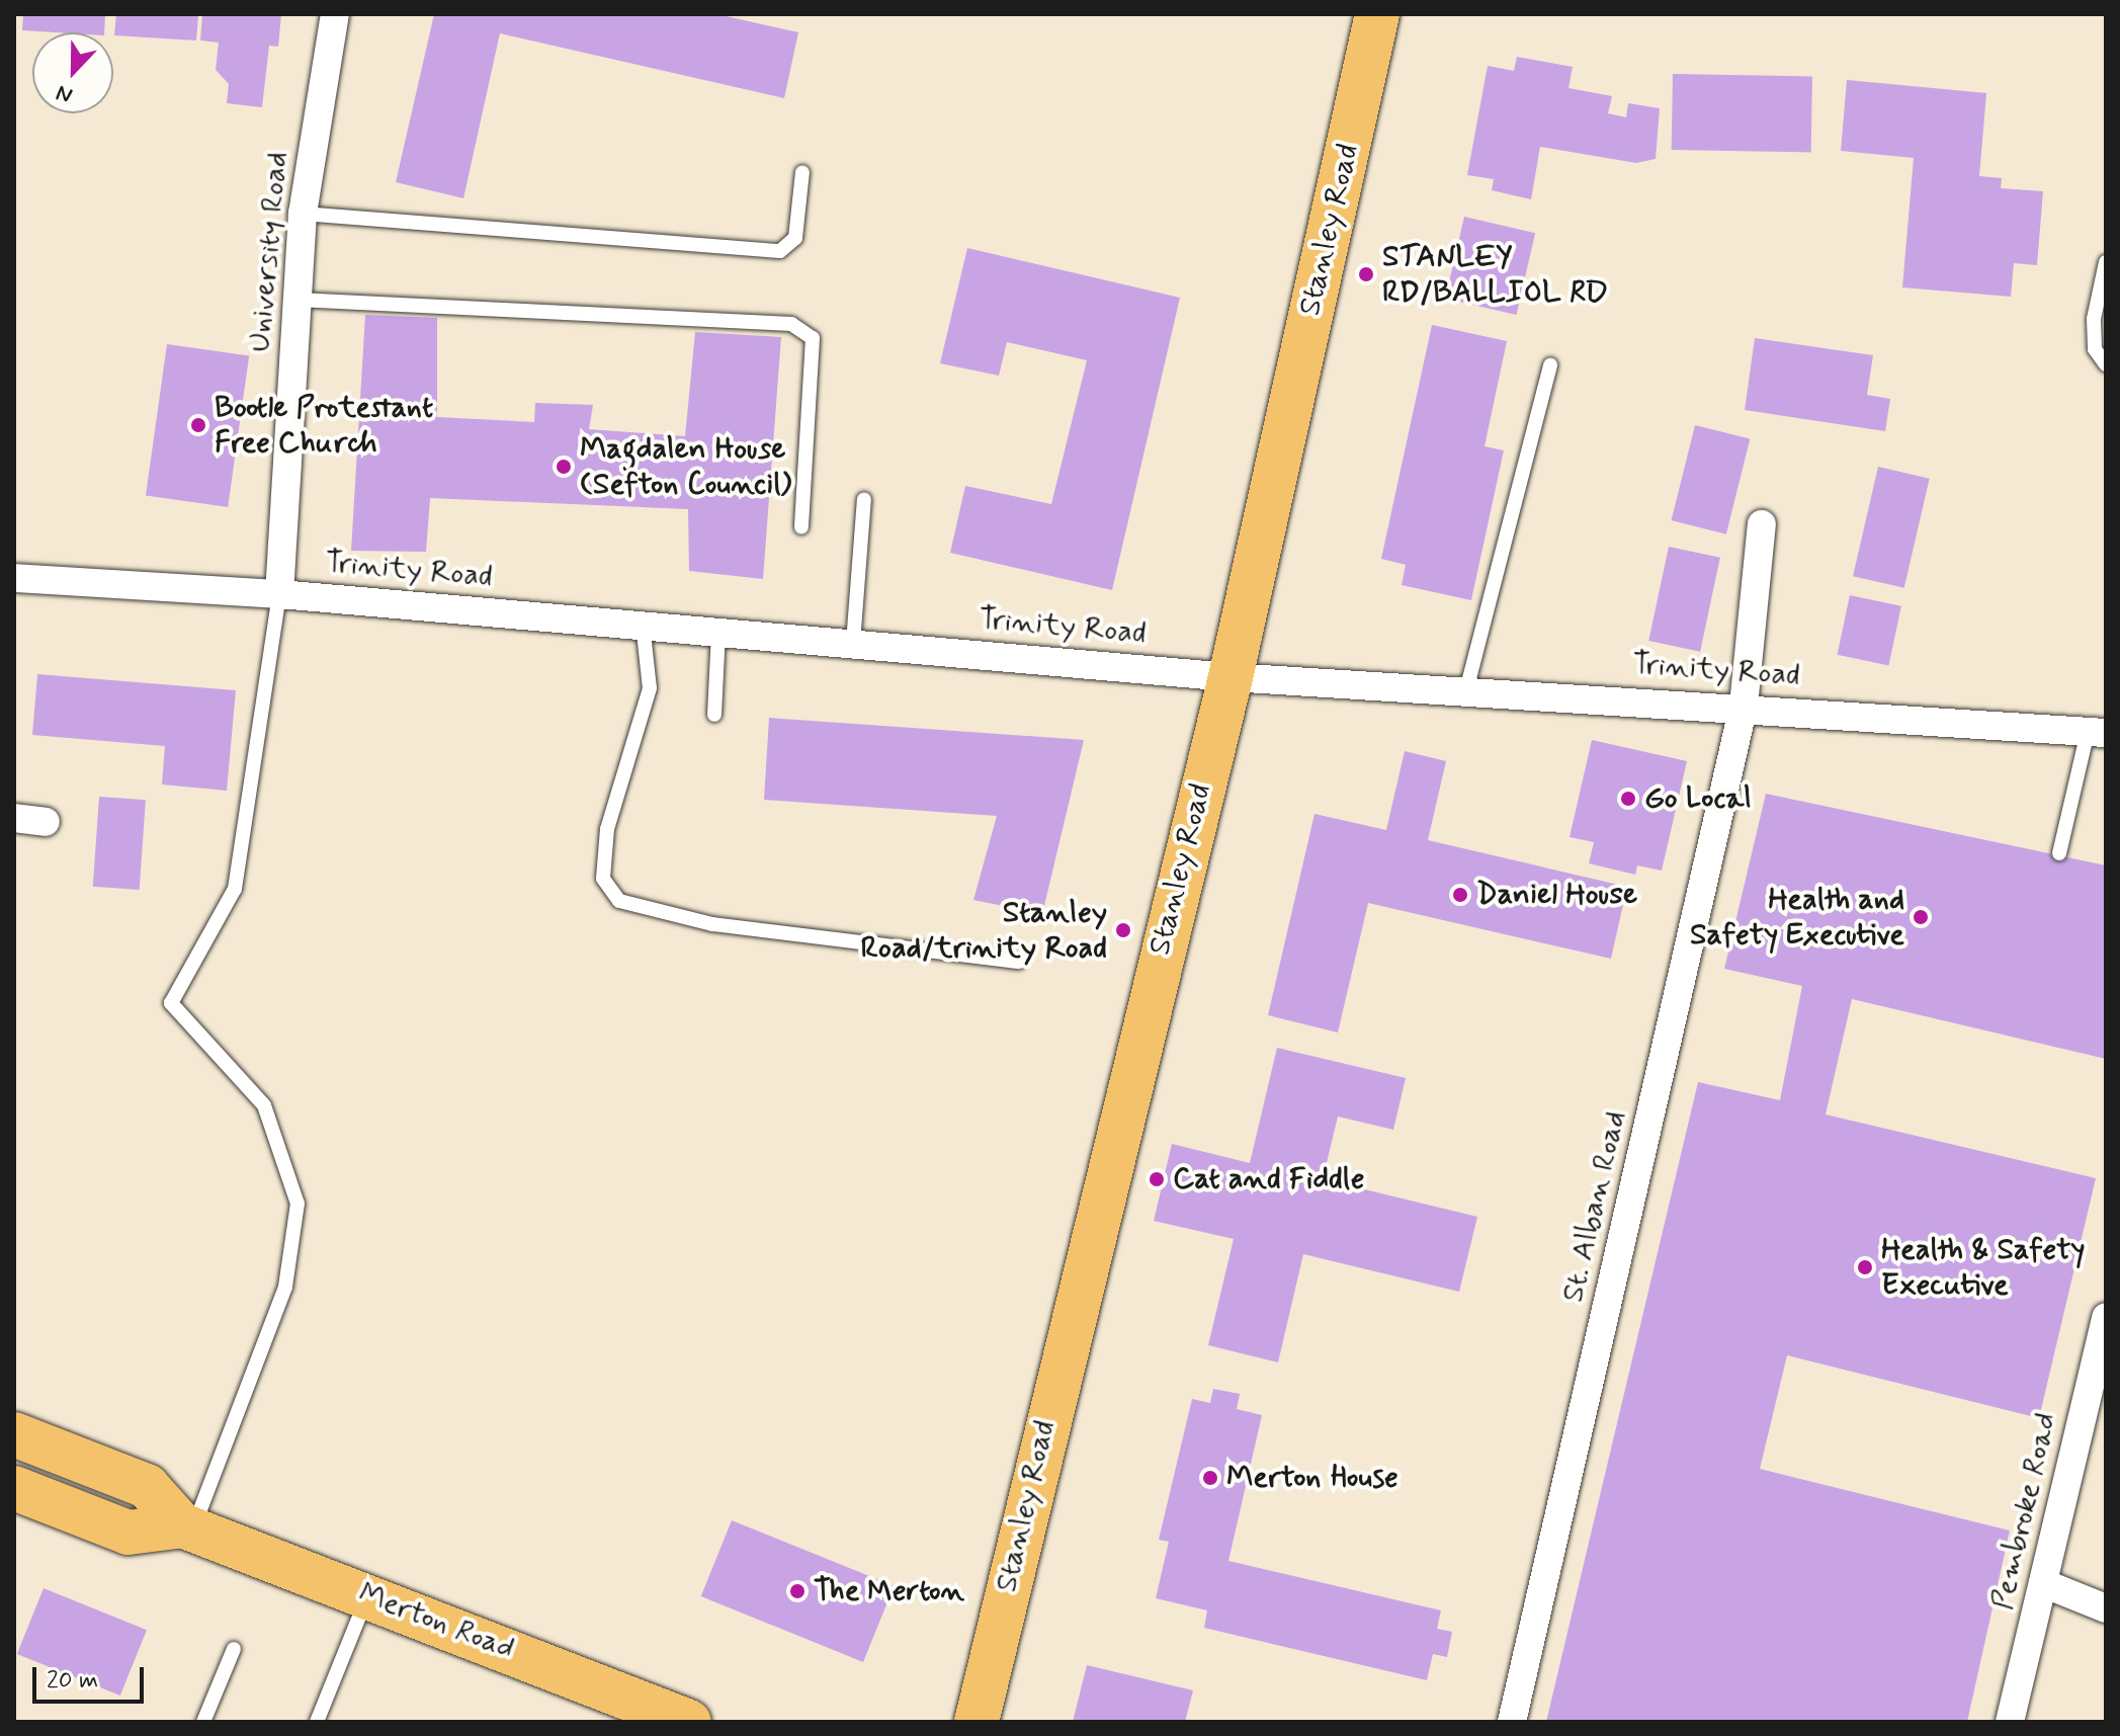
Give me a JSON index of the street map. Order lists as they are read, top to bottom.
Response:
{
  "streets": {
    "main road": ["Stanley Road", "Merton Road"],
    "street": [
      "University Road",
      "Trinity Road",
      "St. Alban Road",
      "Pembroke Road"
    ]
  },
  "crossings": [
    ["Stanley Road", "Trinity Road"],
    ["University Road", "Trinity Road"],
    ["Trinity Road", "St. Alban Road"]
  ],
  "places": [
    "STANLEY RD/BALLIOL RD",
    "Bootle Protestant Free Church",
    "Magdalen House (Sefton Council)",
    "Go Local",
    "Daniel House",
    "Health and Safety Executive",
    "Stanley Road/trinity Road",
    "Cat and Fiddle",
    "Health & Safety Executive",
    "Merton House",
    "The Merton"
  ],
  "scale_bar": "20 m",
  "north": "bottom"
}
